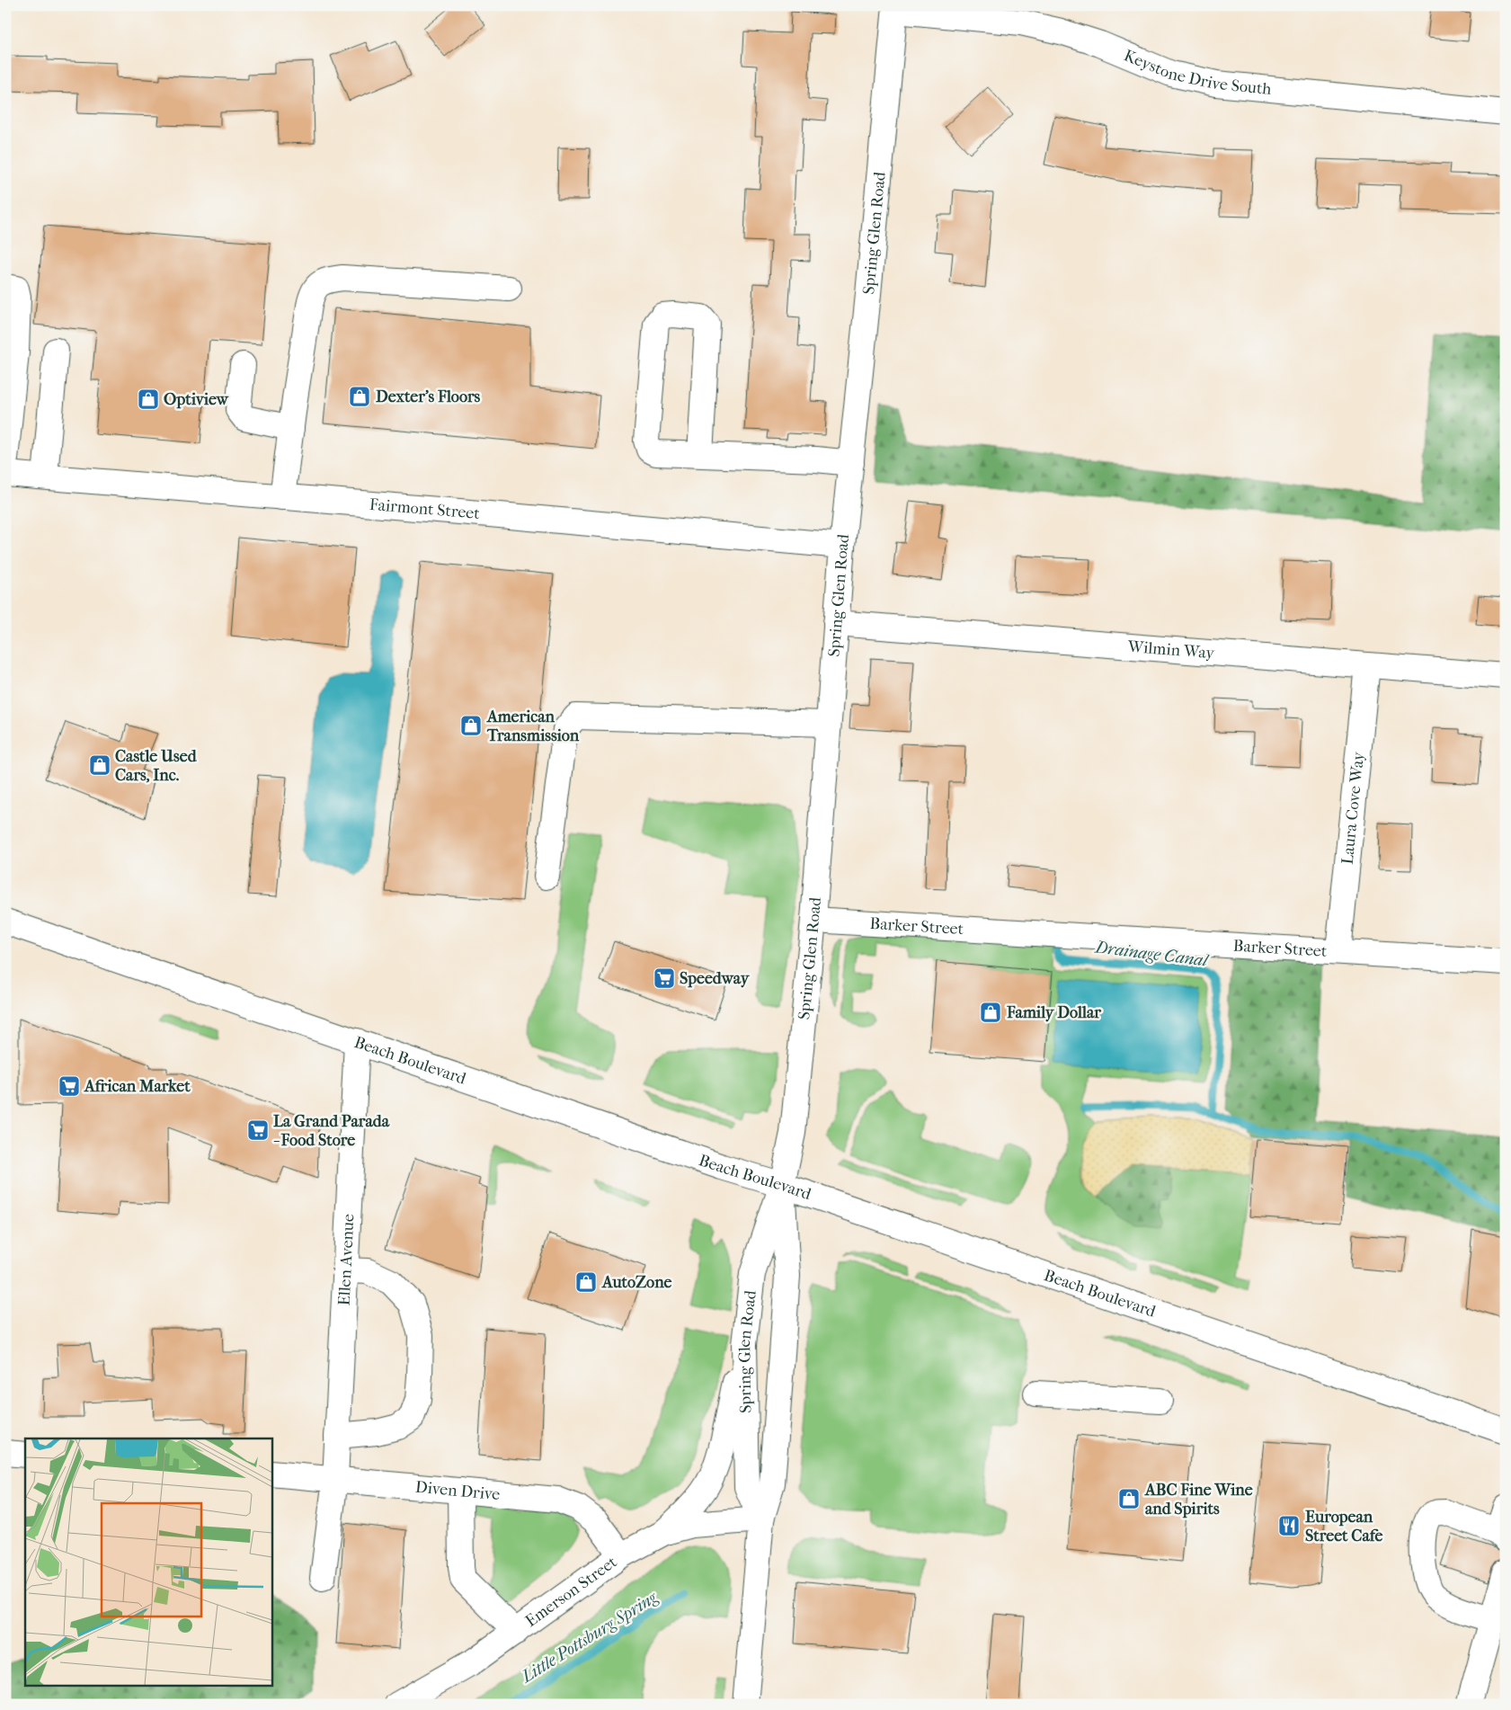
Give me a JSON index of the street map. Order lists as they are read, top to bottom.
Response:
{
  "streets": {
    "main road": [
      "Keystone Drive South",
      "Spring Glen Road",
      "Fairmont Street",
      "Wilmin Way",
      "Laura Cove Way",
      "Barker Street",
      "Beach Boulevard",
      "Ellen Avenue",
      "Diven Drive",
      "Emerson Street"
    ]
  },
  "crossings": [
    ["Keystone Drive South", "Spring Glen Road"],
    ["Spring Glen Road", "Fairmont Street"],
    ["Spring Glen Road", "Wilmin Way"],
    ["Spring Glen Road", "Barker Street"],
    ["Spring Glen Road", "Beach Boulevard"],
    ["Spring Glen Road", "Emerson Street"],
    ["Wilmin Way", "Laura Cove Way"],
    ["Laura Cove Way", "Barker Street"],
    ["Beach Boulevard", "Ellen Avenue"],
    ["Ellen Avenue", "Diven Drive"],
    ["Diven Drive", "Emerson Street"]
  ],
  "water": ["Drainage Canal", "Little Pottsburg Spring"],
  "places": {
    "shop": [
      "Dexter's Floors",
      "Optiview",
      "American Transmission",
      "Castle Used Cars, Inc.",
      "Family Dollar",
      "AutoZone",
      "ABC Fine Wine and Spirits"
    ],
    "supermarket": ["Speedway", "African Market", "La Grand Parada - Food Store"],
    "restaurant": ["European Street Cafe"]
  }
}
